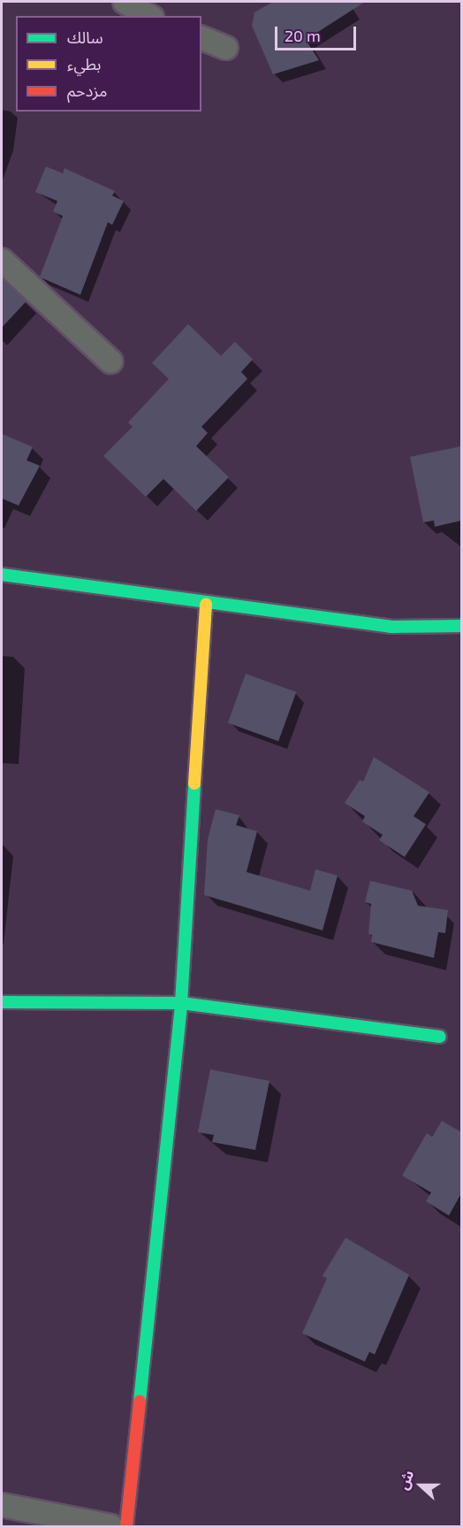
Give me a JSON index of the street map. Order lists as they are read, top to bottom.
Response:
{
  "legend": ["سالك", "بطيء", "مزدحم"],
  "scale_bar": "20 m",
  "north": "left"
}
